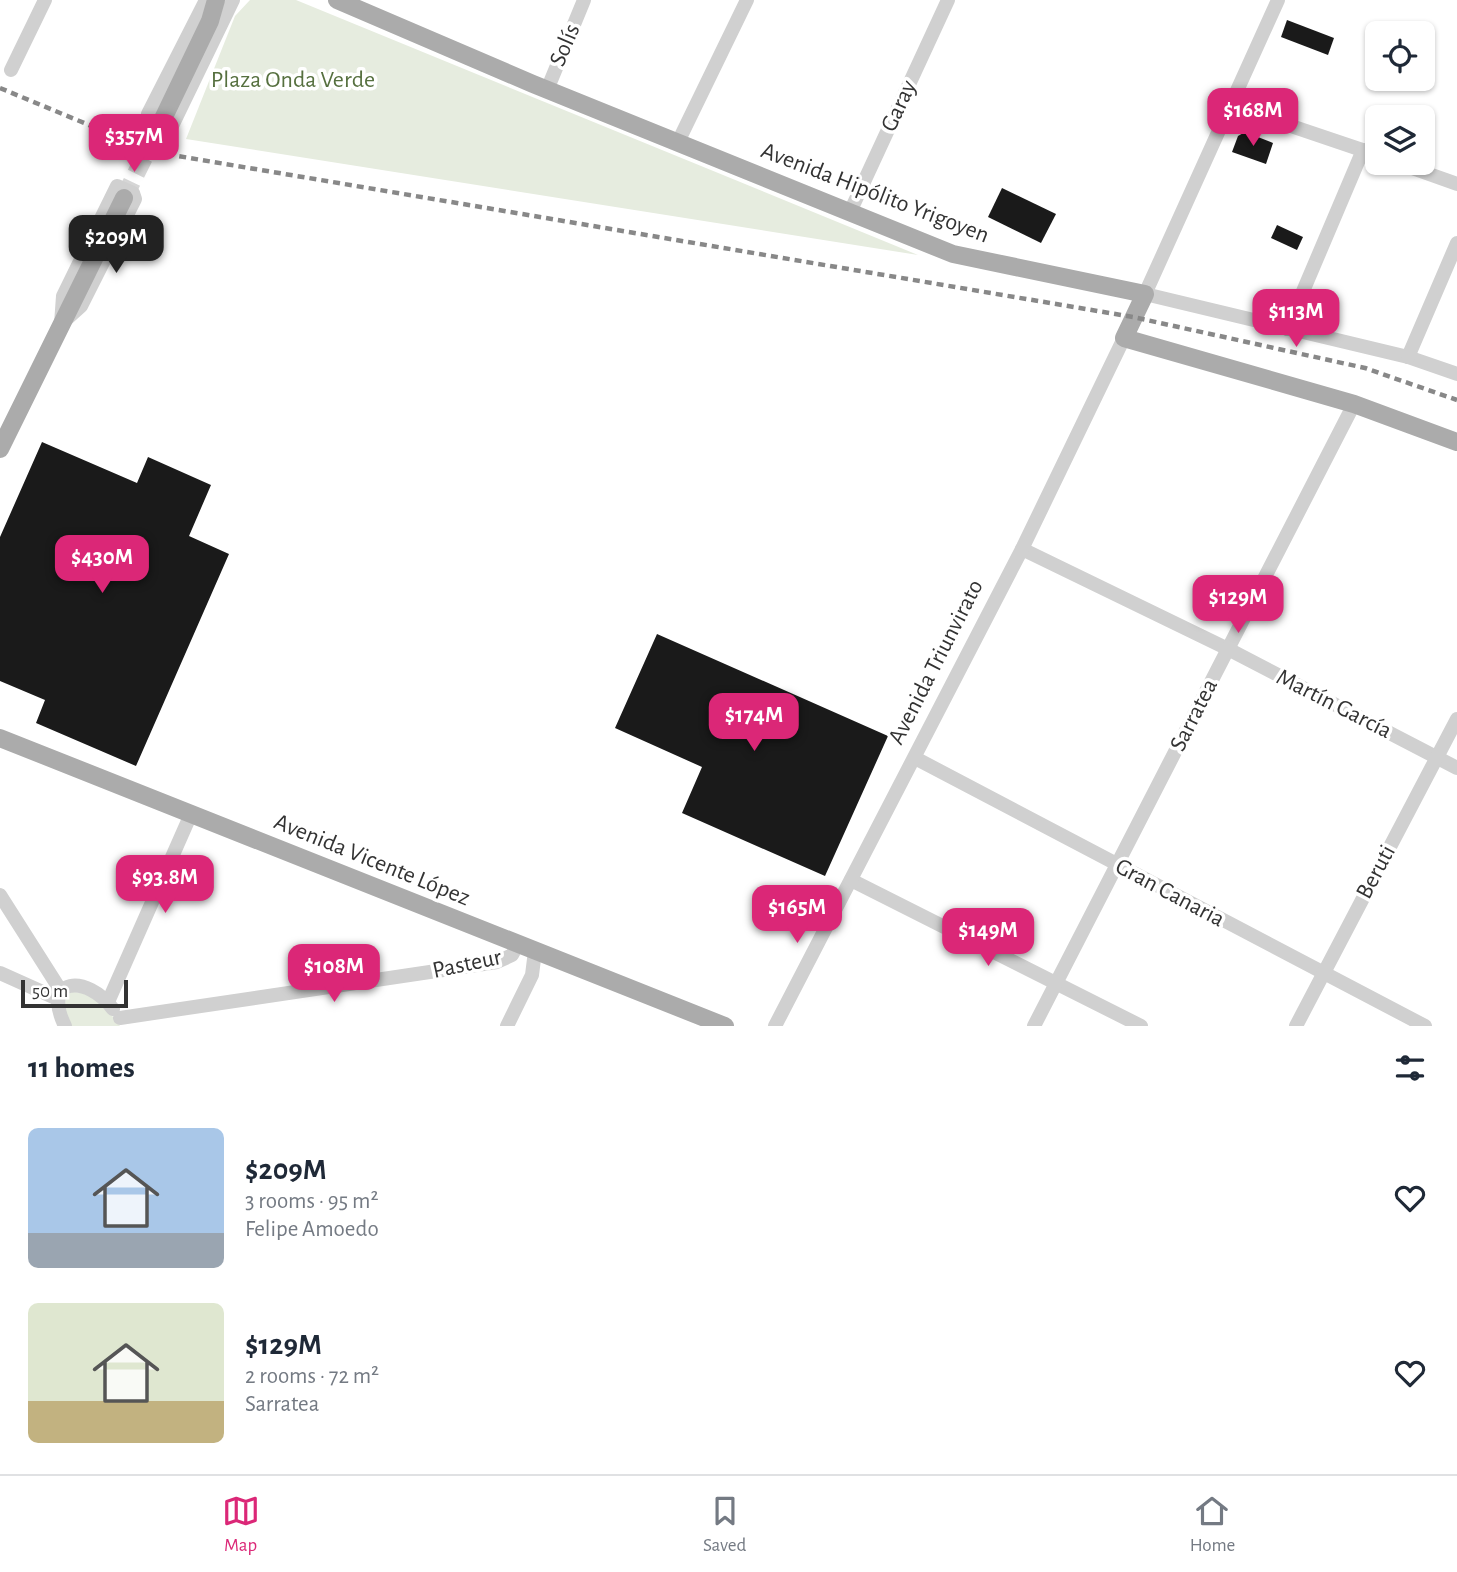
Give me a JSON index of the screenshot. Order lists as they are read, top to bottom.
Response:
{
  "streets": {
    "main road": ["Avenida Hipólito Yrigoyen", "Avenida Triunvirato", "Avenida Vicente López"],
    "street": [
      "Solís",
      "Garay",
      "Martín García",
      "Sarratea",
      "Beruti",
      "Gran Canaria",
      "Pasteur"
    ]
  },
  "crossings": [
    ["Solís", "Avenida Hipólito Yrigoyen"],
    ["Garay", "Avenida Hipólito Yrigoyen"],
    ["Avenida Hipólito Yrigoyen", "Avenida Triunvirato"],
    ["Avenida Triunvirato", "Martín García"],
    ["Avenida Triunvirato", "Gran Canaria"],
    ["Martín García", "Sarratea"],
    ["Martín García", "Beruti"],
    ["Sarratea", "Gran Canaria"],
    ["Avenida Vicente López", "Pasteur"],
    ["Beruti", "Gran Canaria"]
  ],
  "parks": ["Plaza Onda Verde"],
  "scale_bar": "50 m",
  "page": {
    "price": [
      "$168M",
      "$357M",
      "$209M",
      "$113M",
      "$430M",
      "$129M",
      "$174M",
      "$93.8M",
      "$165M",
      "$149M",
      "$108M"
    ],
    "scale": "50 m",
    "heading": "11 homes",
    "list": [
      {
        "name": "$209M",
        "note": "3 rooms · 95 m² · Felipe Amoedo"
      },
      {
        "name": "$129M",
        "note": "2 rooms · 72 m² · Sarratea"
      }
    ],
    "tabs": ["Map", "Saved", "Home"]
  }
}
